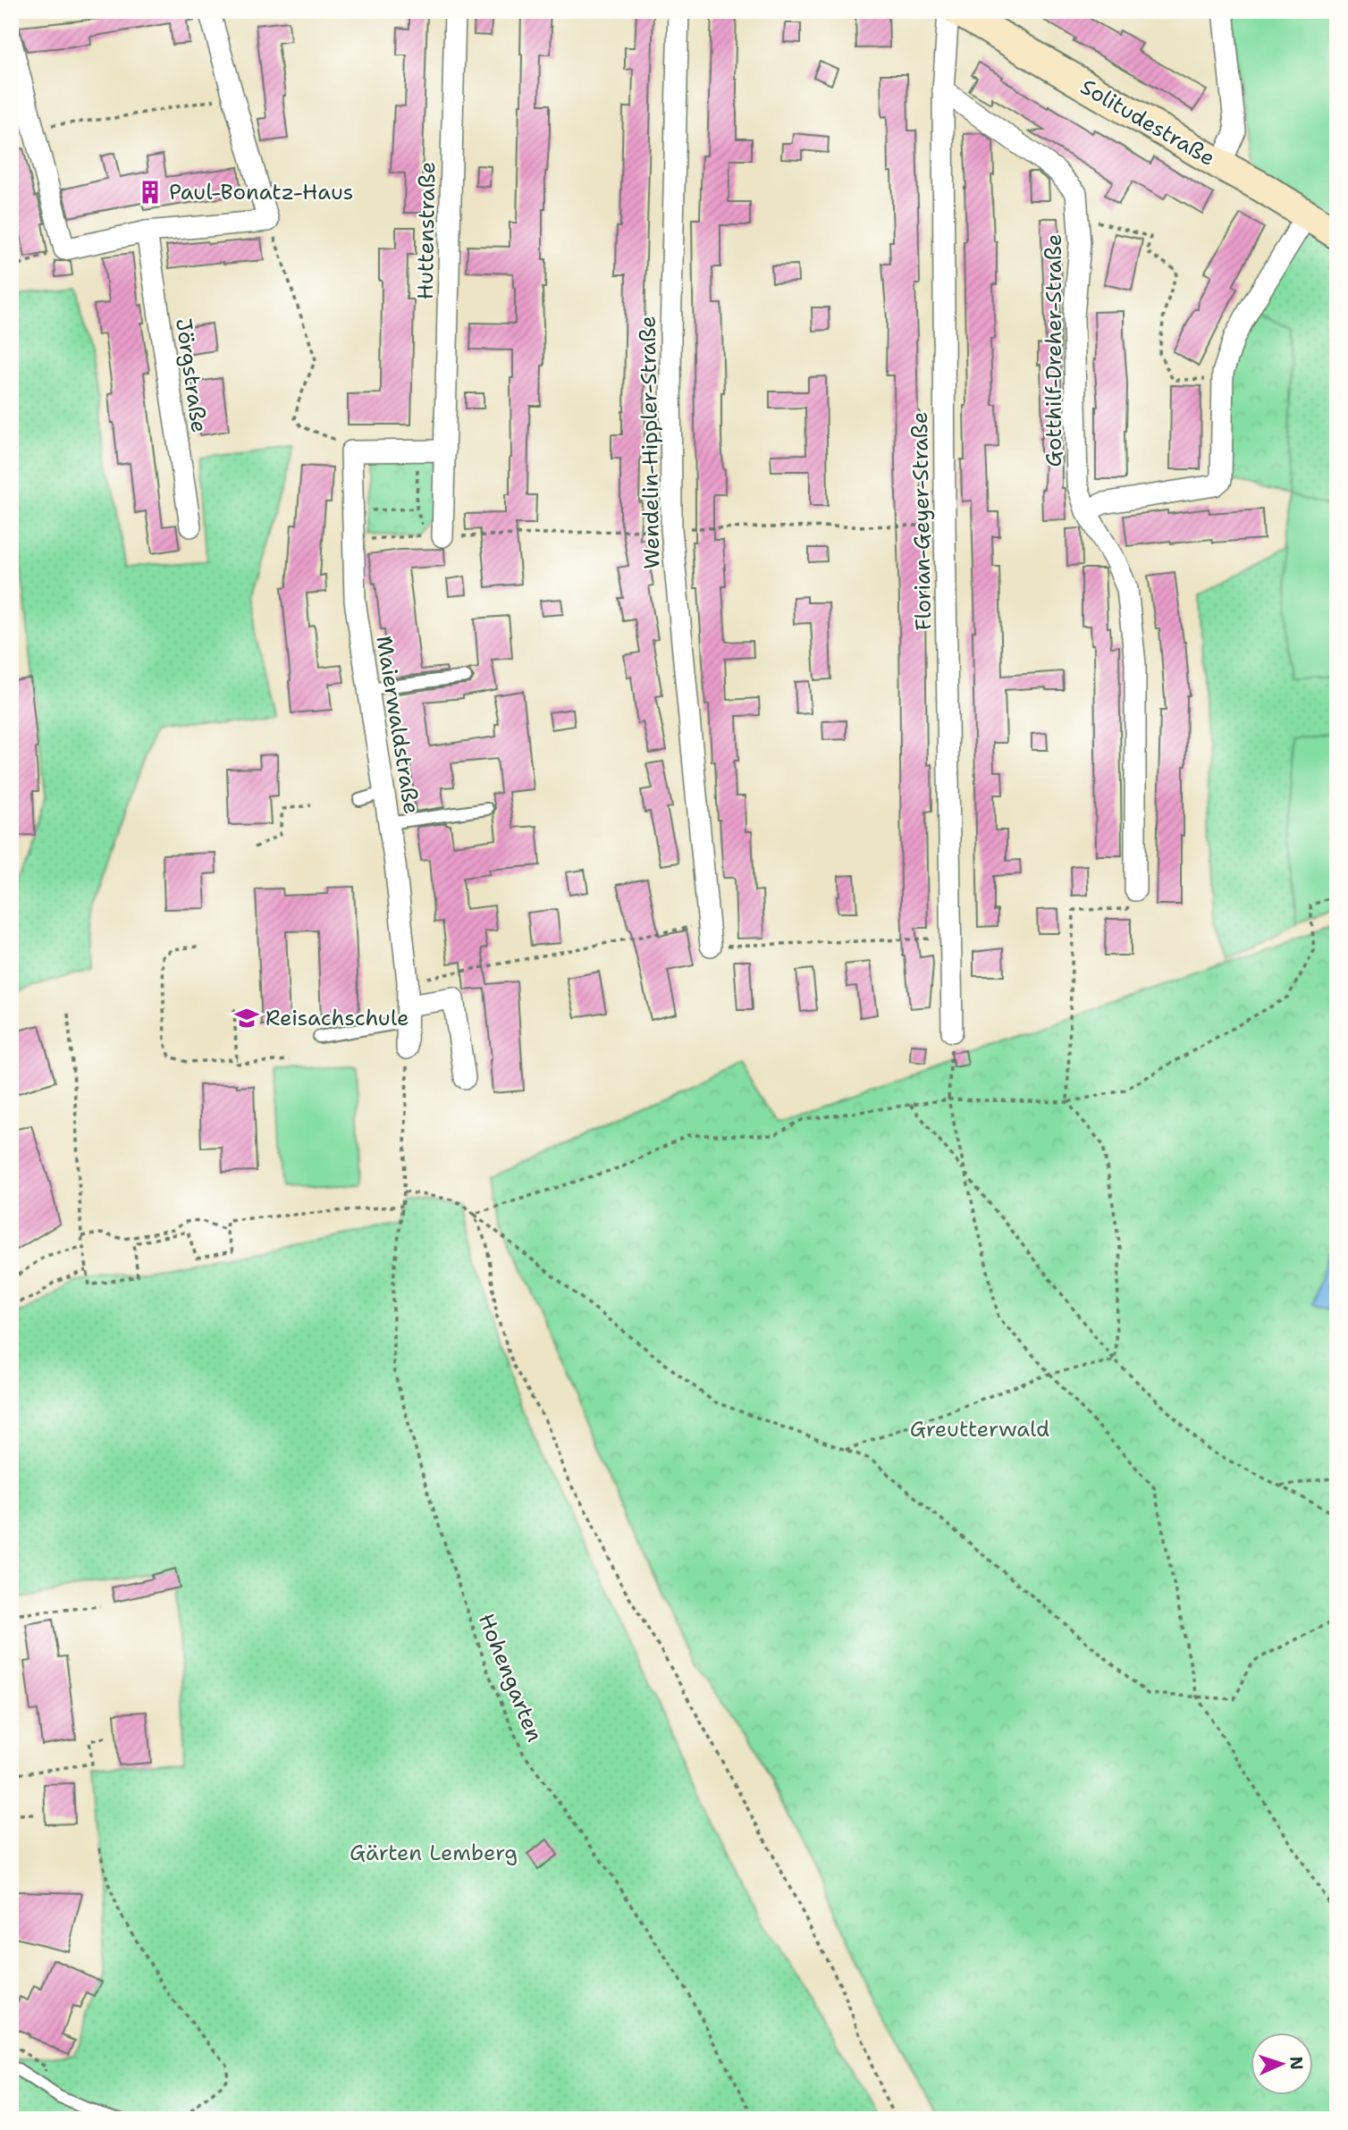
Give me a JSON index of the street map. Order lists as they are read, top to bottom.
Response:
{
  "streets": {
    "main road": ["Solitudestraße"],
    "street": [
      "Huttenstraße",
      "Gotthilf-Dreher-Straße",
      "Jörgstraße",
      "Wendelin-Hippler-Straße",
      "Florian-Geyer-Straße",
      "Maierwaldstraße"
    ],
    "path": ["Hohengarten"]
  },
  "crossings": [
    ["Gotthilf-Dreher-Straße", "Florian-Geyer-Straße"],
    ["Maierwaldstraße", "Hohengarten"]
  ],
  "parks": ["Greutterwald", "Gärten Lemberg"],
  "places": {
    "building": ["Paul-Bonatz-Haus"],
    "school or university": ["Reisachschule"]
  },
  "north": "right"
}
